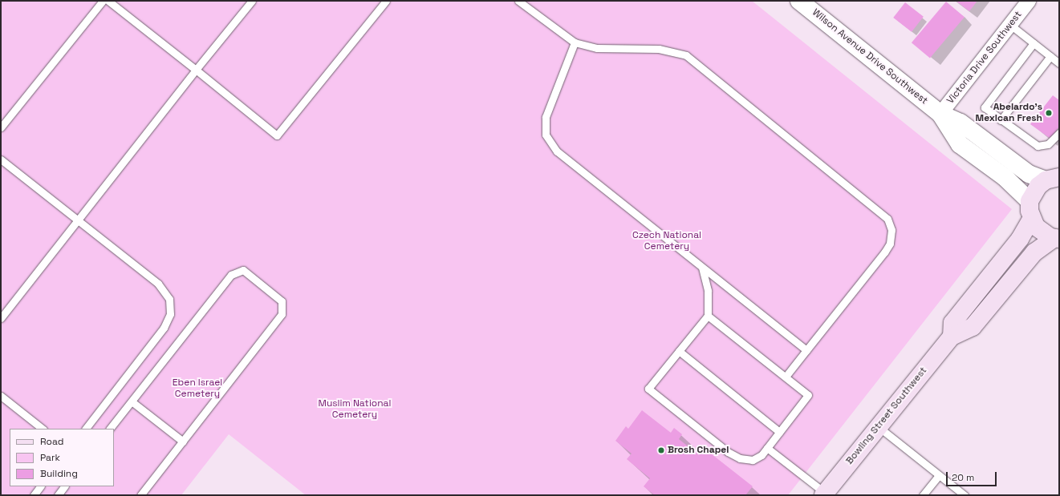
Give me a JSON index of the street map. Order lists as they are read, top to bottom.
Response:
{
  "streets": {
    "main road": ["Bowling Street Southwest"],
    "street": ["Wilson Avenue Drive Southwest", "Victoria Drive Southwest"]
  },
  "crossings": [
    ["Wilson Avenue Drive Southwest", "Victoria Drive Southwest"]
  ],
  "parks": ["Czech National Cemetery", "Eben Israel Cemetery", "Muslim National Cemetery"],
  "places": ["Abelardo's Mexican Fresh", "Brosh Chapel"],
  "legend": ["Road", "Park", "Building"],
  "scale_bar": "20 m"
}
